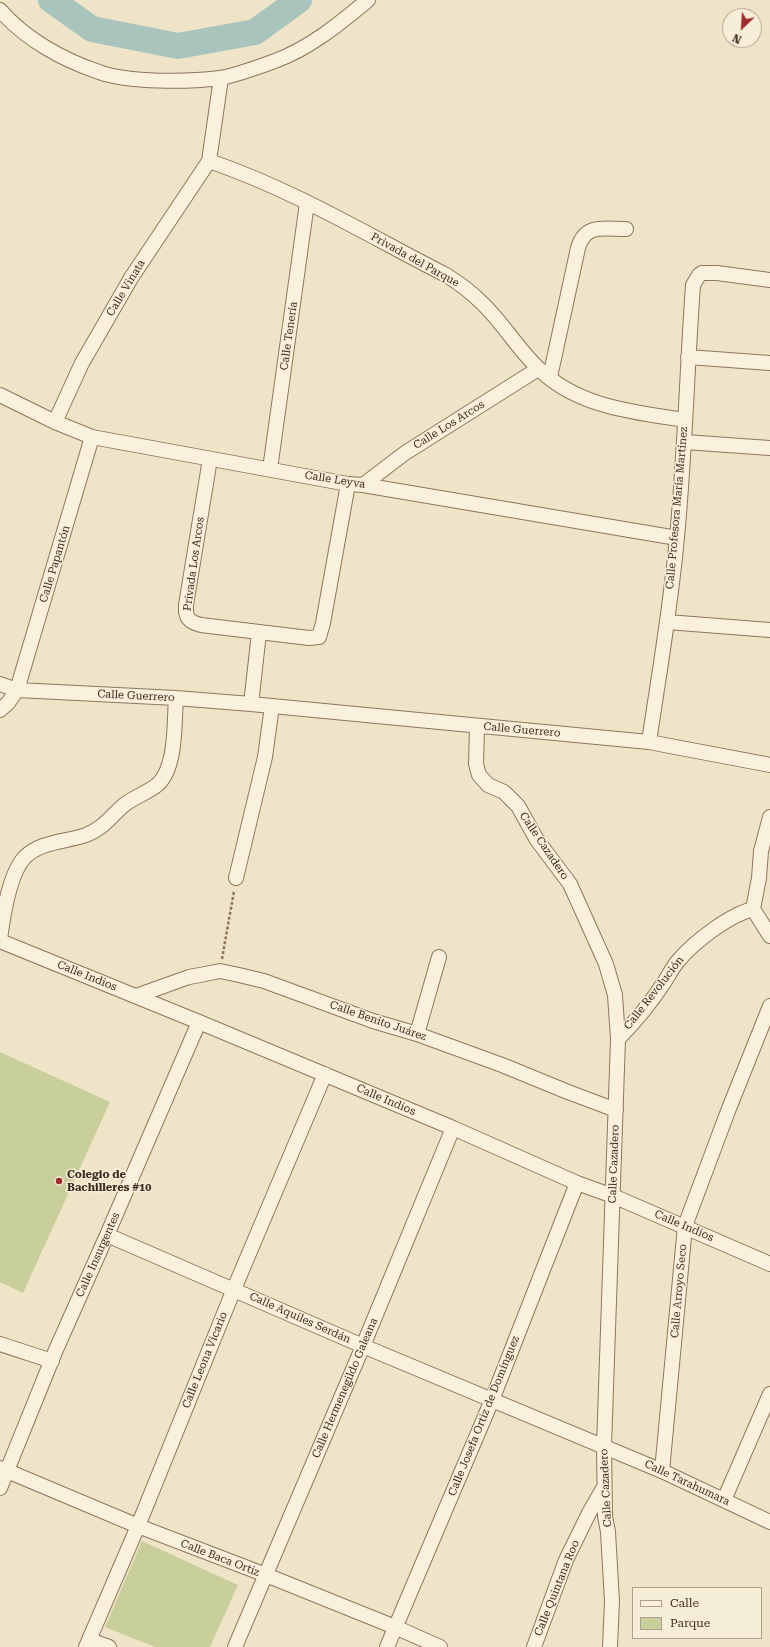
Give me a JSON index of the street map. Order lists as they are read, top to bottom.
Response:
{
  "streets": {
    "street": [
      "Privada del Parque",
      "Calle Vinata",
      "Calle Tenería",
      "Calle Los Arcos",
      "Calle Leyva",
      "Calle Profesora María Martínez",
      "Calle Papantón",
      "Privada Los Arcos",
      "Calle Guerrero",
      "Calle Cazadero",
      "Calle Indios",
      "Calle Revolución",
      "Calle Benito Juárez",
      "Calle Insurgentes",
      "Calle Arroyo Seco",
      "Calle Aquiles Serdán",
      "Calle Leona Vicario",
      "Calle Hermenegildo Galeana",
      "Calle Josefa Ortiz de Domínguez",
      "Calle Tarahumara",
      "Calle Baca Ortiz",
      "Calle Quintana Roo"
    ]
  },
  "crossings": [
    ["Privada del Parque", "Calle Vinata"],
    ["Privada del Parque", "Calle Tenería"],
    ["Privada del Parque", "Calle Los Arcos"],
    ["Privada del Parque", "Calle Profesora María Martínez"],
    ["Calle Vinata", "Calle Leyva"],
    ["Calle Tenería", "Calle Leyva"],
    ["Calle Los Arcos", "Calle Leyva"],
    ["Calle Leyva", "Calle Profesora María Martínez"],
    ["Calle Leyva", "Calle Papantón"],
    ["Calle Leyva", "Privada Los Arcos"],
    ["Calle Profesora María Martínez", "Calle Guerrero"],
    ["Calle Papantón", "Calle Guerrero"],
    ["Calle Guerrero", "Calle Cazadero"],
    ["Calle Cazadero", "Calle Indios"],
    ["Calle Cazadero", "Calle Revolución"],
    ["Calle Cazadero", "Calle Benito Juárez"],
    ["Calle Cazadero", "Calle Aquiles Serdán"],
    ["Calle Cazadero", "Calle Tarahumara"],
    ["Calle Cazadero", "Calle Quintana Roo"],
    ["Calle Indios", "Calle Benito Juárez"],
    ["Calle Indios", "Calle Insurgentes"],
    ["Calle Indios", "Calle Arroyo Seco"],
    ["Calle Indios", "Calle Leona Vicario"],
    ["Calle Indios", "Calle Hermenegildo Galeana"],
    ["Calle Indios", "Calle Josefa Ortiz de Domínguez"],
    ["Calle Insurgentes", "Calle Aquiles Serdán"],
    ["Calle Insurgentes", "Calle Baca Ortiz"],
    ["Calle Arroyo Seco", "Calle Tarahumara"],
    ["Calle Aquiles Serdán", "Calle Leona Vicario"],
    ["Calle Aquiles Serdán", "Calle Hermenegildo Galeana"],
    ["Calle Aquiles Serdán", "Calle Josefa Ortiz de Domínguez"],
    ["Calle Aquiles Serdán", "Calle Tarahumara"],
    ["Calle Leona Vicario", "Calle Baca Ortiz"],
    ["Calle Hermenegildo Galeana", "Calle Baca Ortiz"],
    ["Calle Josefa Ortiz de Domínguez", "Calle Baca Ortiz"]
  ],
  "places": ["Colegio de Bachilleres #10"],
  "legend": ["Calle", "Parque"],
  "north": "bottom left"
}
